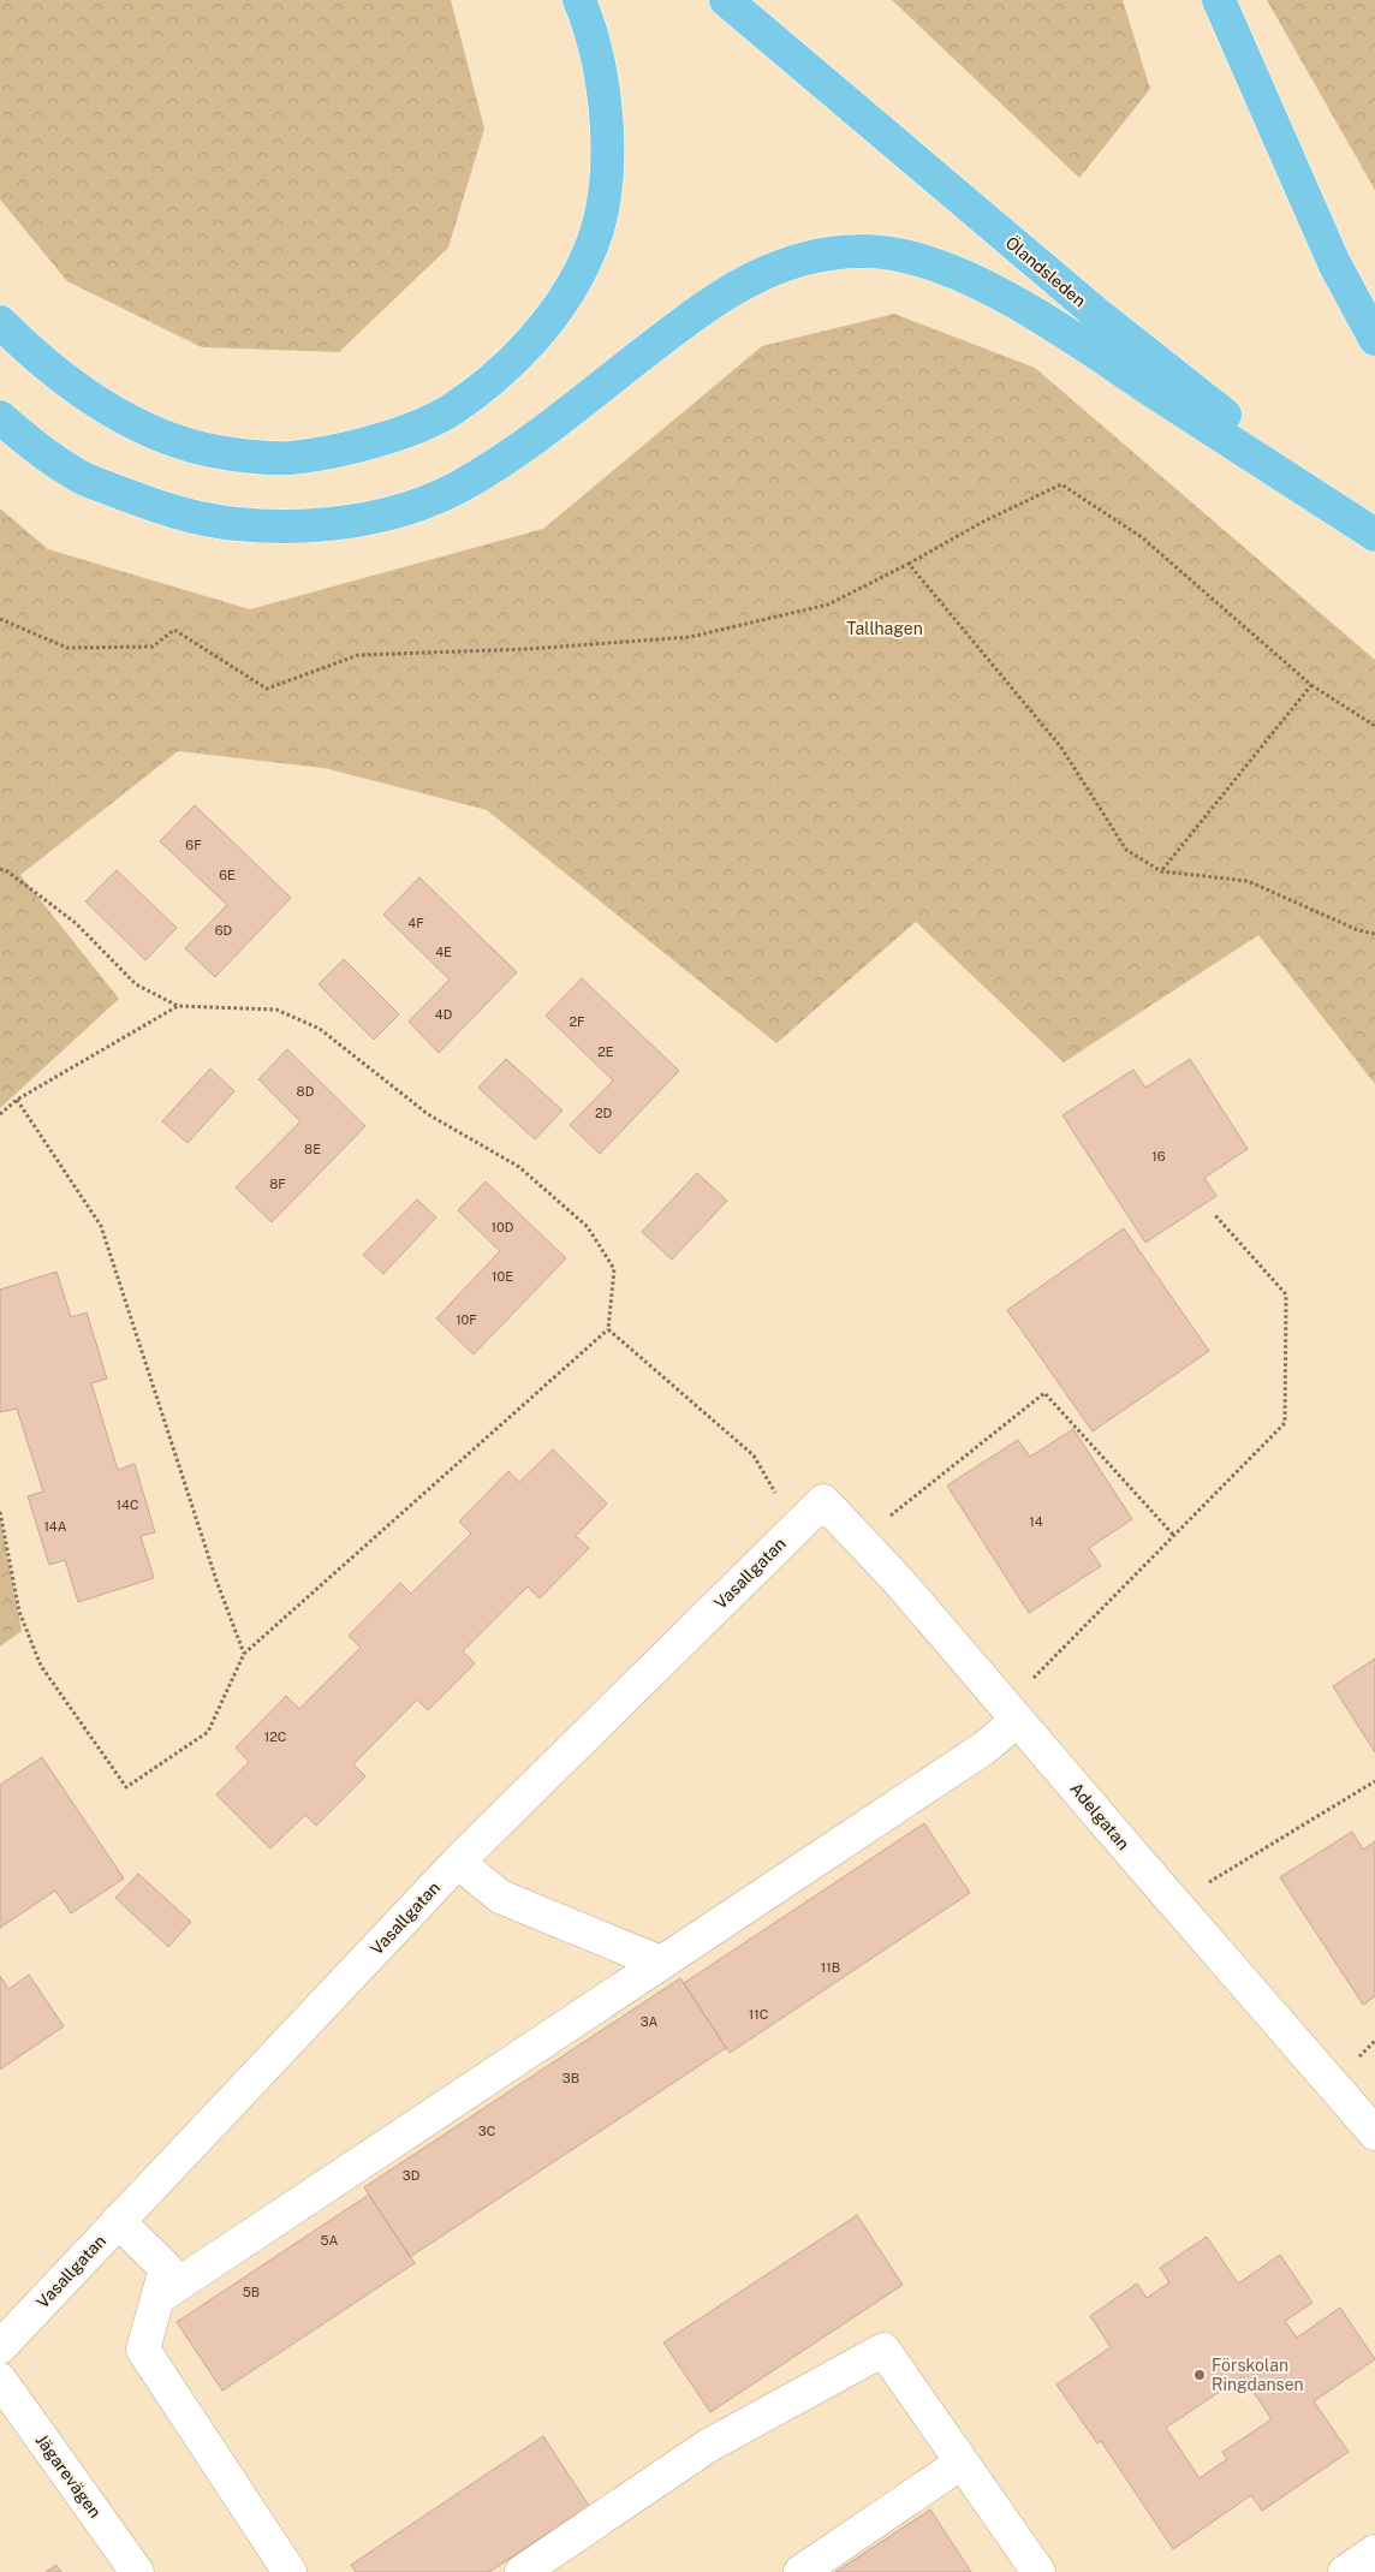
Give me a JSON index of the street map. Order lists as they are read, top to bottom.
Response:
{
  "streets": {
    "main road": ["Ölandsleden"],
    "street": ["Vasallgatan", "Adelgatan", "Jägarevägen"]
  },
  "crossings": [
    ["Vasallgatan", "Adelgatan"]
  ],
  "parks": ["Tallhagen"],
  "places": ["Förskolan Ringdansen"],
  "house_numbers": [
    "6F",
    "6E",
    "4F",
    "6D",
    "4E",
    "4D",
    "2F",
    "2E",
    "8D",
    "2D",
    "8E",
    "16",
    "8F",
    "10D",
    "10E",
    "10F",
    "14C",
    "14",
    "14A",
    "12C",
    "11B",
    "11C",
    "3A",
    "3B",
    "3C",
    "3D",
    "5A",
    "5B"
  ]
}
